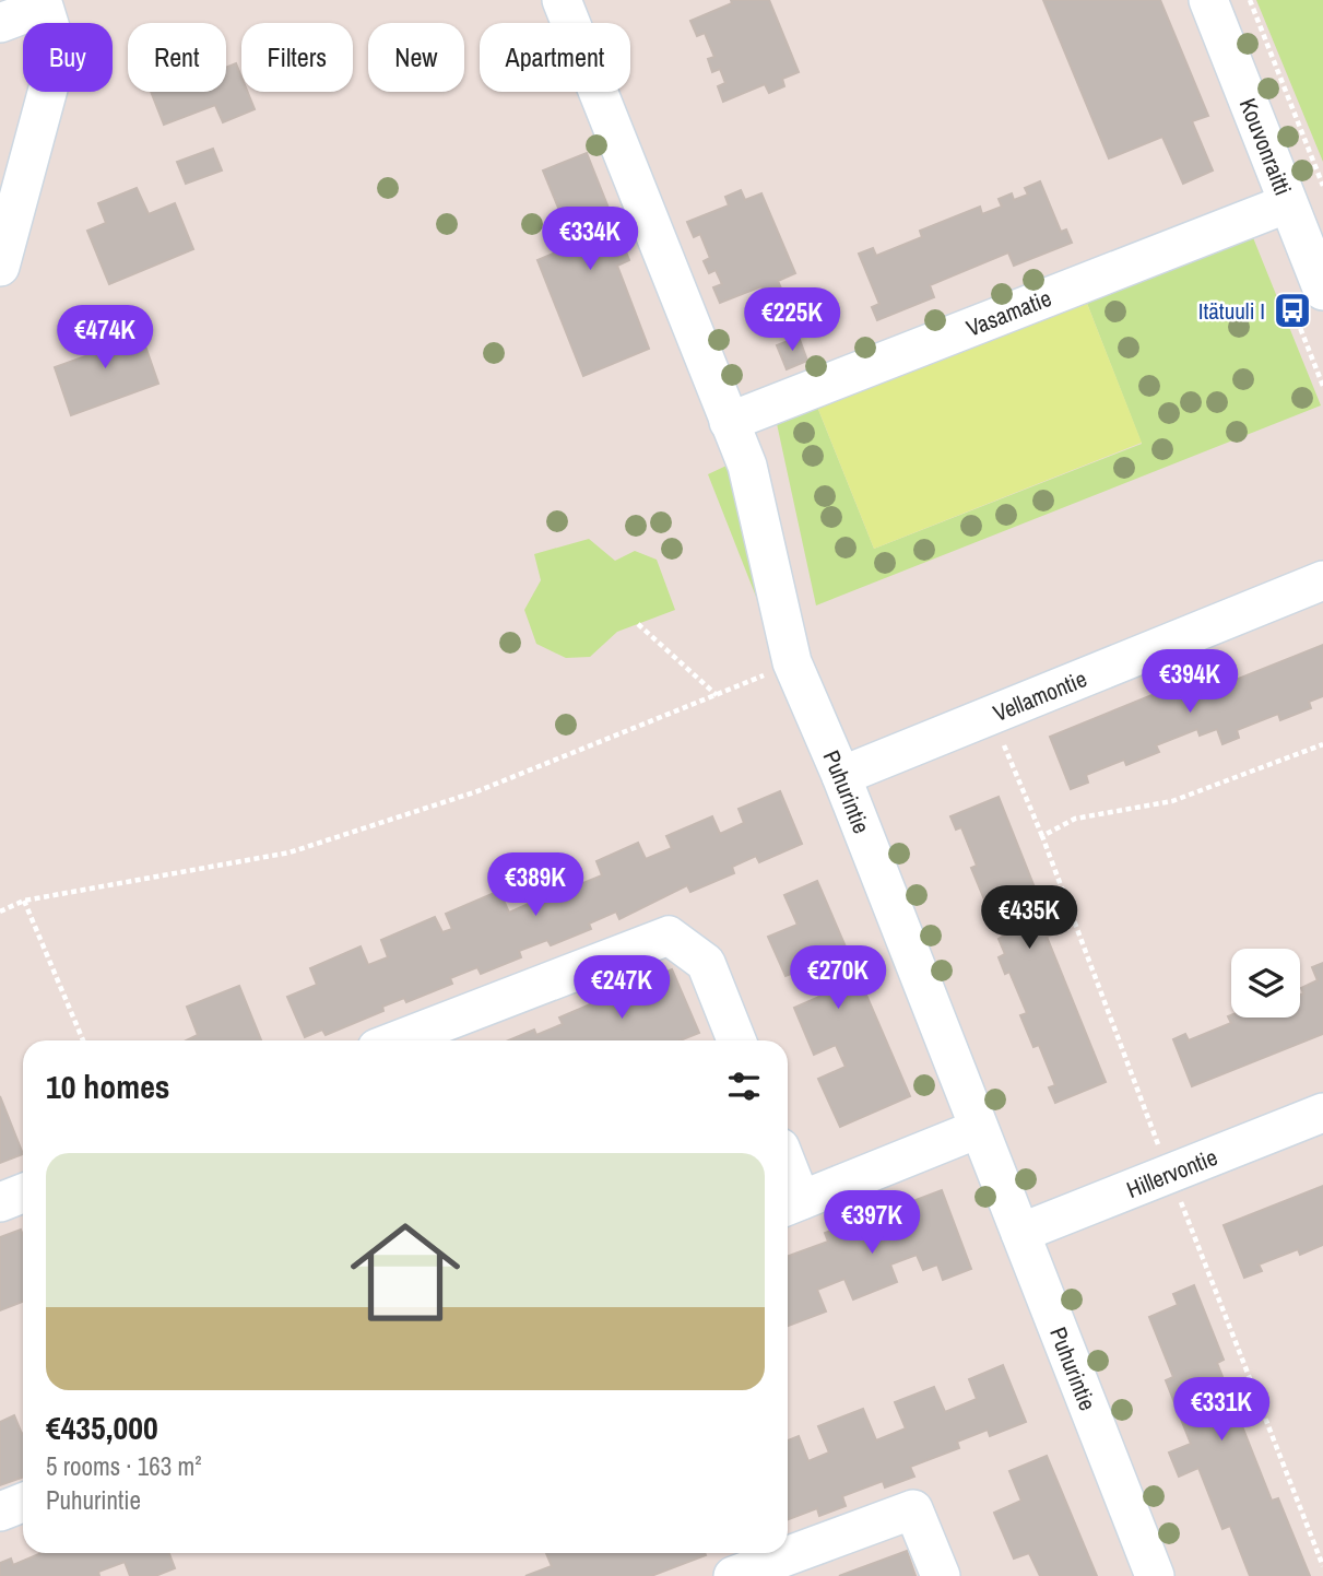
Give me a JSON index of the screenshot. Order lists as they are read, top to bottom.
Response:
{
  "streets": {
    "street": [
      "Kouvonraitti",
      "Vasamatie",
      "Vellamontie",
      "Puhurintie",
      "Hillervontie"
    ]
  },
  "crossings": [
    ["Kouvonraitti", "Vasamatie"],
    ["Vasamatie", "Puhurintie"],
    ["Vellamontie", "Puhurintie"],
    ["Puhurintie", "Hillervontie"]
  ],
  "places": {
    "bus stop": ["Itätuuli I"]
  },
  "page": {
    "chip": [
      "Buy",
      "Rent",
      "Filters",
      "New",
      "Apartment"
    ],
    "price": [
      "€334K",
      "€225K",
      "€474K",
      "€394K",
      "€389K",
      "€435K",
      "€270K",
      "€247K",
      "€397K",
      "€331K"
    ],
    "heading": "10 homes",
    "list": [
      {
        "name": "€435,000",
        "note": "5 rooms · 163 m² · Puhurintie"
      }
    ]
  }
}
